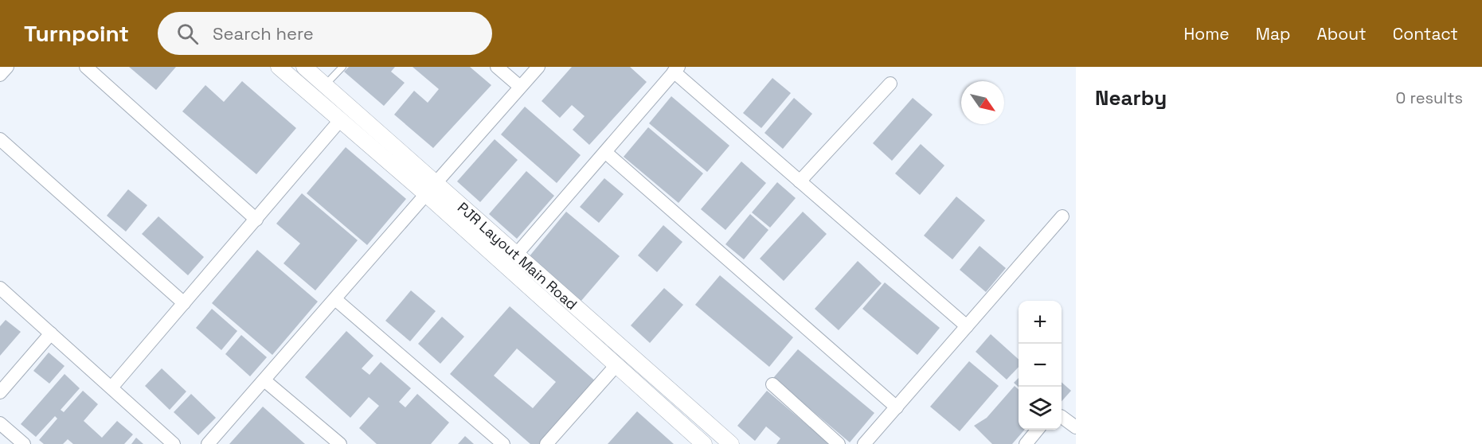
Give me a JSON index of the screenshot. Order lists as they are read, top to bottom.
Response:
{
  "streets": {
    "street": ["PJR Layout Main Road"]
  },
  "north": "bottom right",
  "page": {
    "header": "Turnpoint",
    "search": "Search here",
    "nav": [
      "Home",
      "Map",
      "About",
      "Contact"
    ],
    "heading": ["Nearby", "0 results"],
    "map_buttons": ["+", "−"]
  }
}
